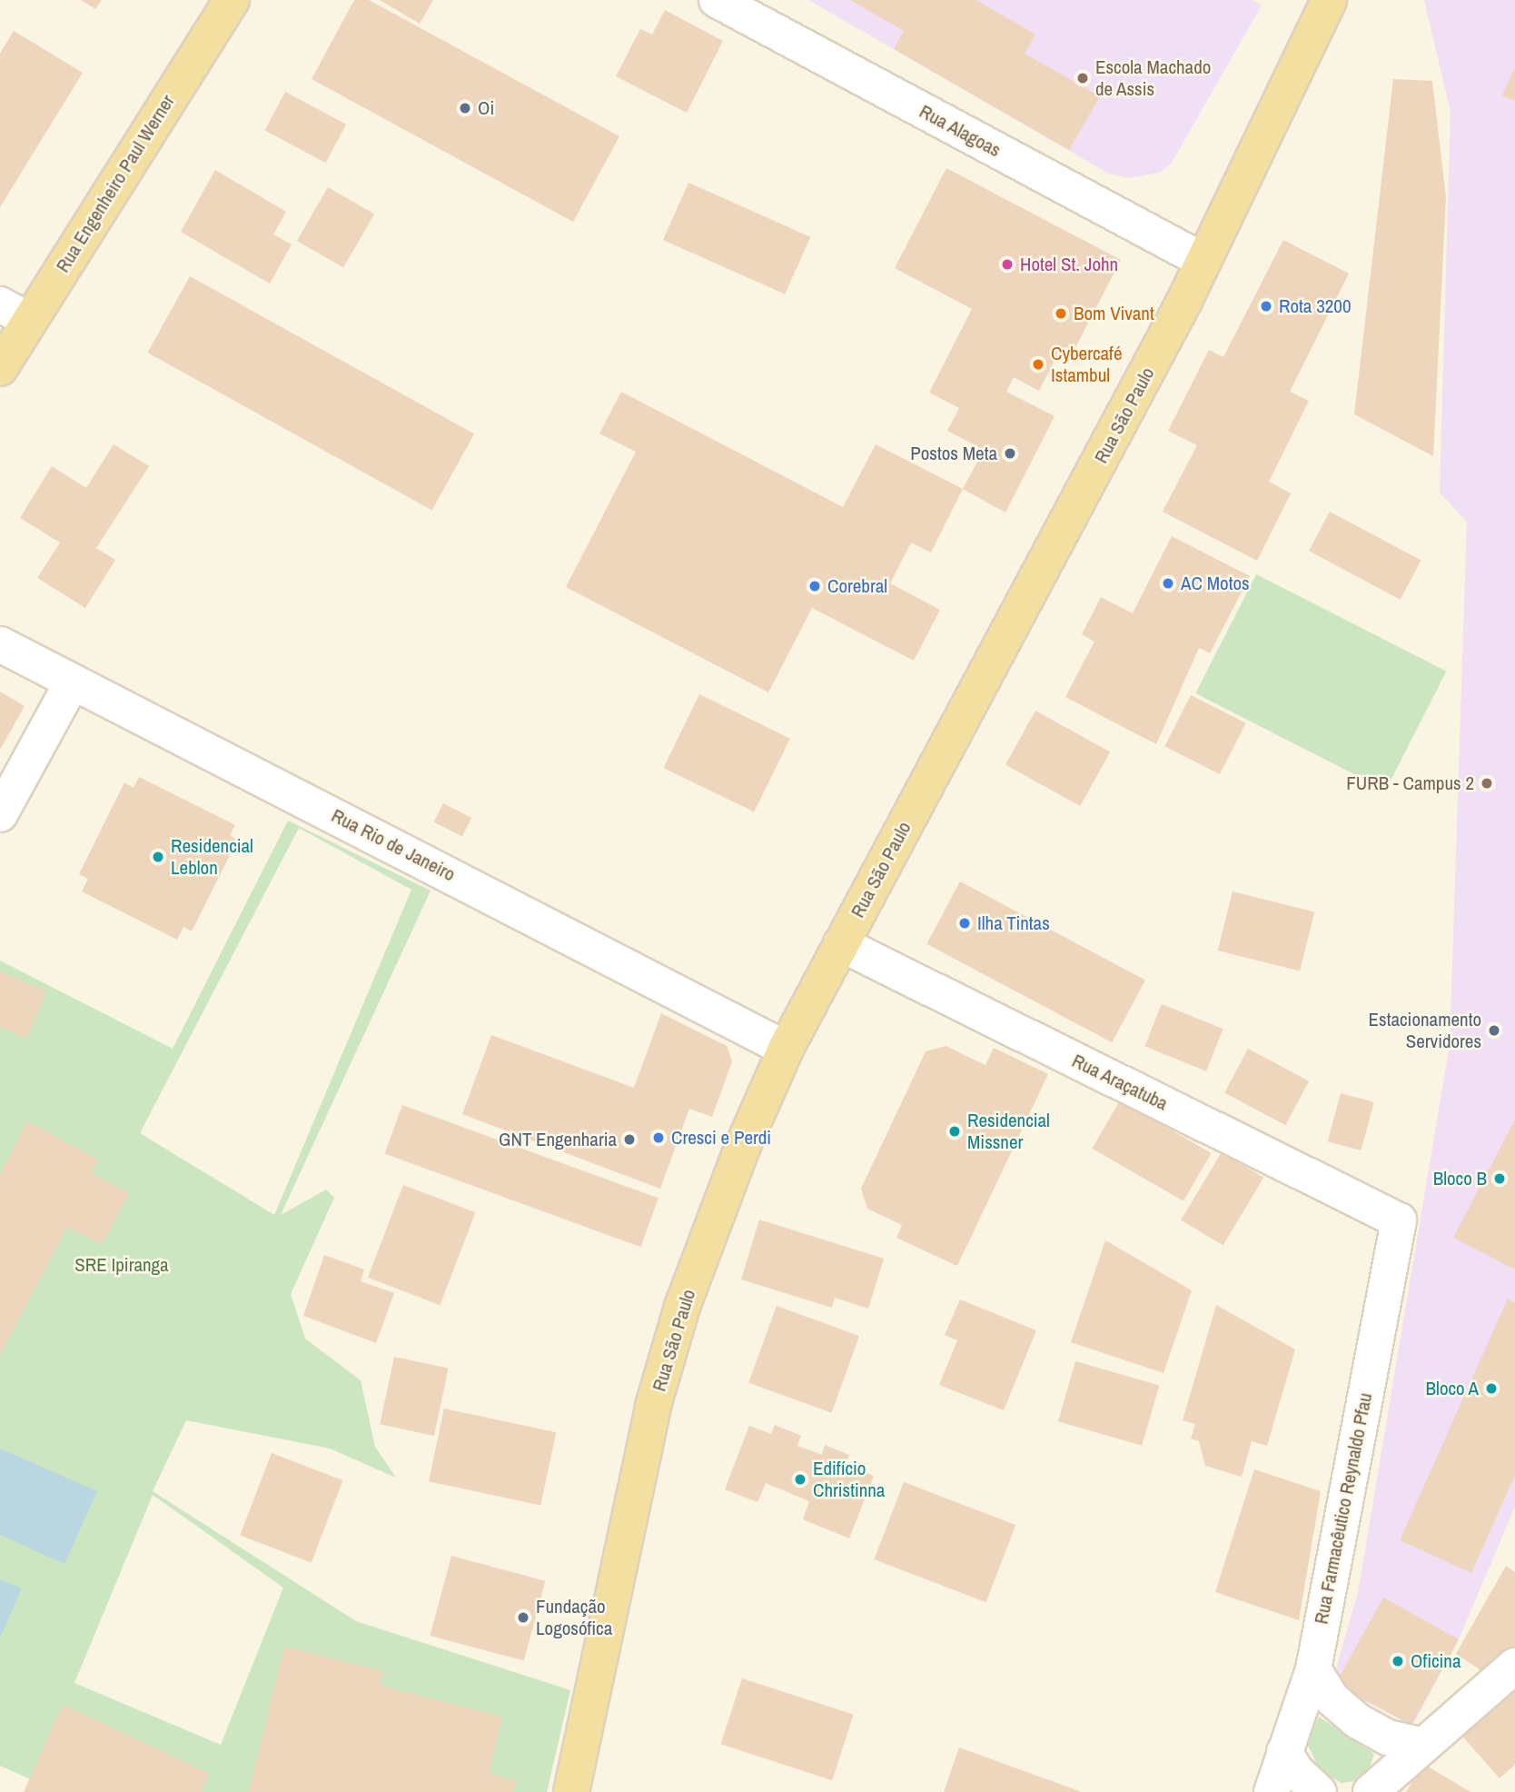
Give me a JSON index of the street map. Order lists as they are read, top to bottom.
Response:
{
  "streets": {
    "main road": ["Rua Engenheiro Paul Werner", "Rua São Paulo"],
    "street": [
      "Rua Alagoas",
      "Rua Rio de Janeiro",
      "Rua Araçatuba",
      "Rua Farmacêutico Reynaldo Pfau"
    ]
  },
  "crossings": [
    ["Rua Alagoas", "Rua São Paulo"],
    ["Rua São Paulo", "Rua Rio de Janeiro"],
    ["Rua São Paulo", "Rua Araçatuba"],
    ["Rua Araçatuba", "Rua Farmacêutico Reynaldo Pfau"]
  ],
  "parks": ["SRE Ipiranga"],
  "places": [
    "Escola Machado de Assis",
    "Oi",
    "Hotel St. John",
    "Rota 3200",
    "Bom Vivant",
    "Cybercafé Istambul",
    "Postos Meta",
    "AC Motos",
    "Corebral",
    "FURB - Campus 2",
    "Residencial Leblon",
    "Ilha Tintas",
    "Estacionamento Servidores",
    "Residencial Missner",
    "Cresci e Perdi",
    "GNT Engenharia",
    "Bloco B",
    "Bloco A",
    "Edifício Christinna",
    "Fundação Logosófica",
    "Oficina"
  ]
}
